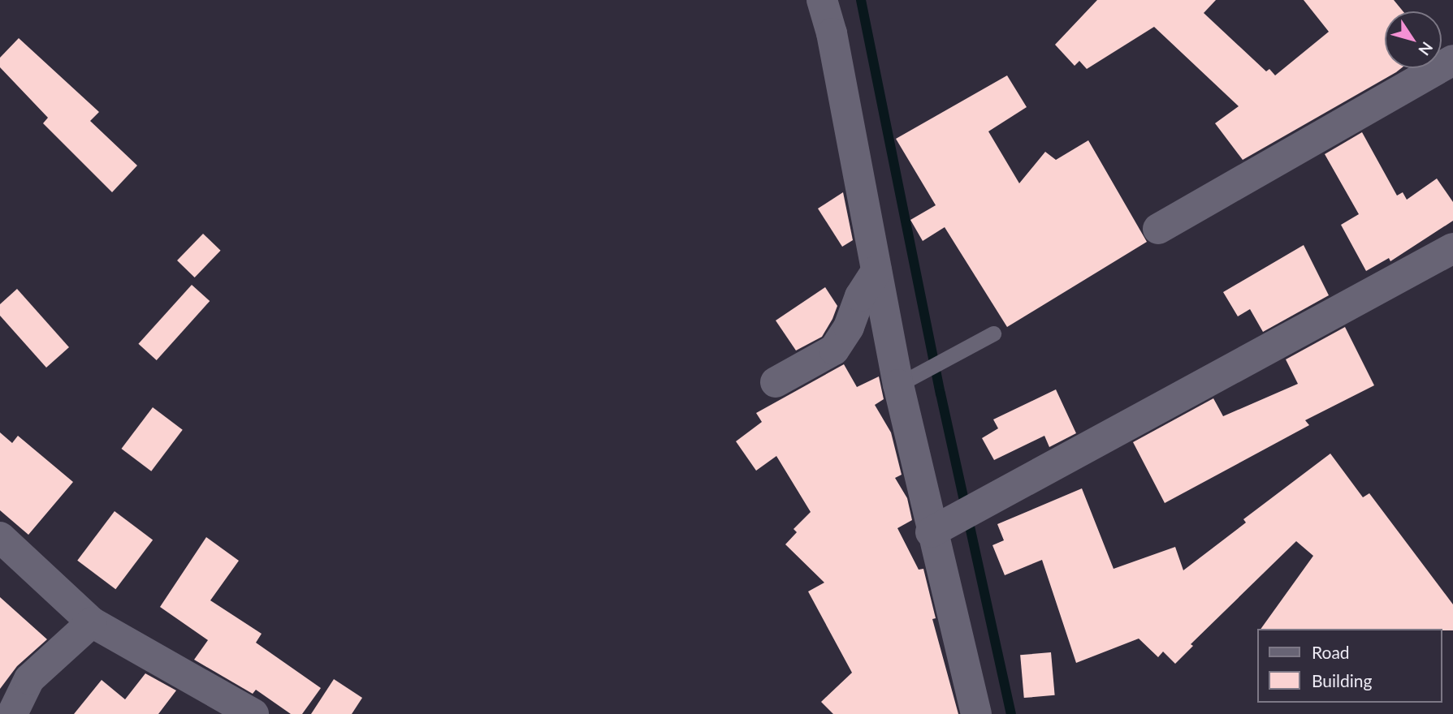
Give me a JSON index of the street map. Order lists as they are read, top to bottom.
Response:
{
  "legend": ["Road", "Building"],
  "north": "bottom right"
}
